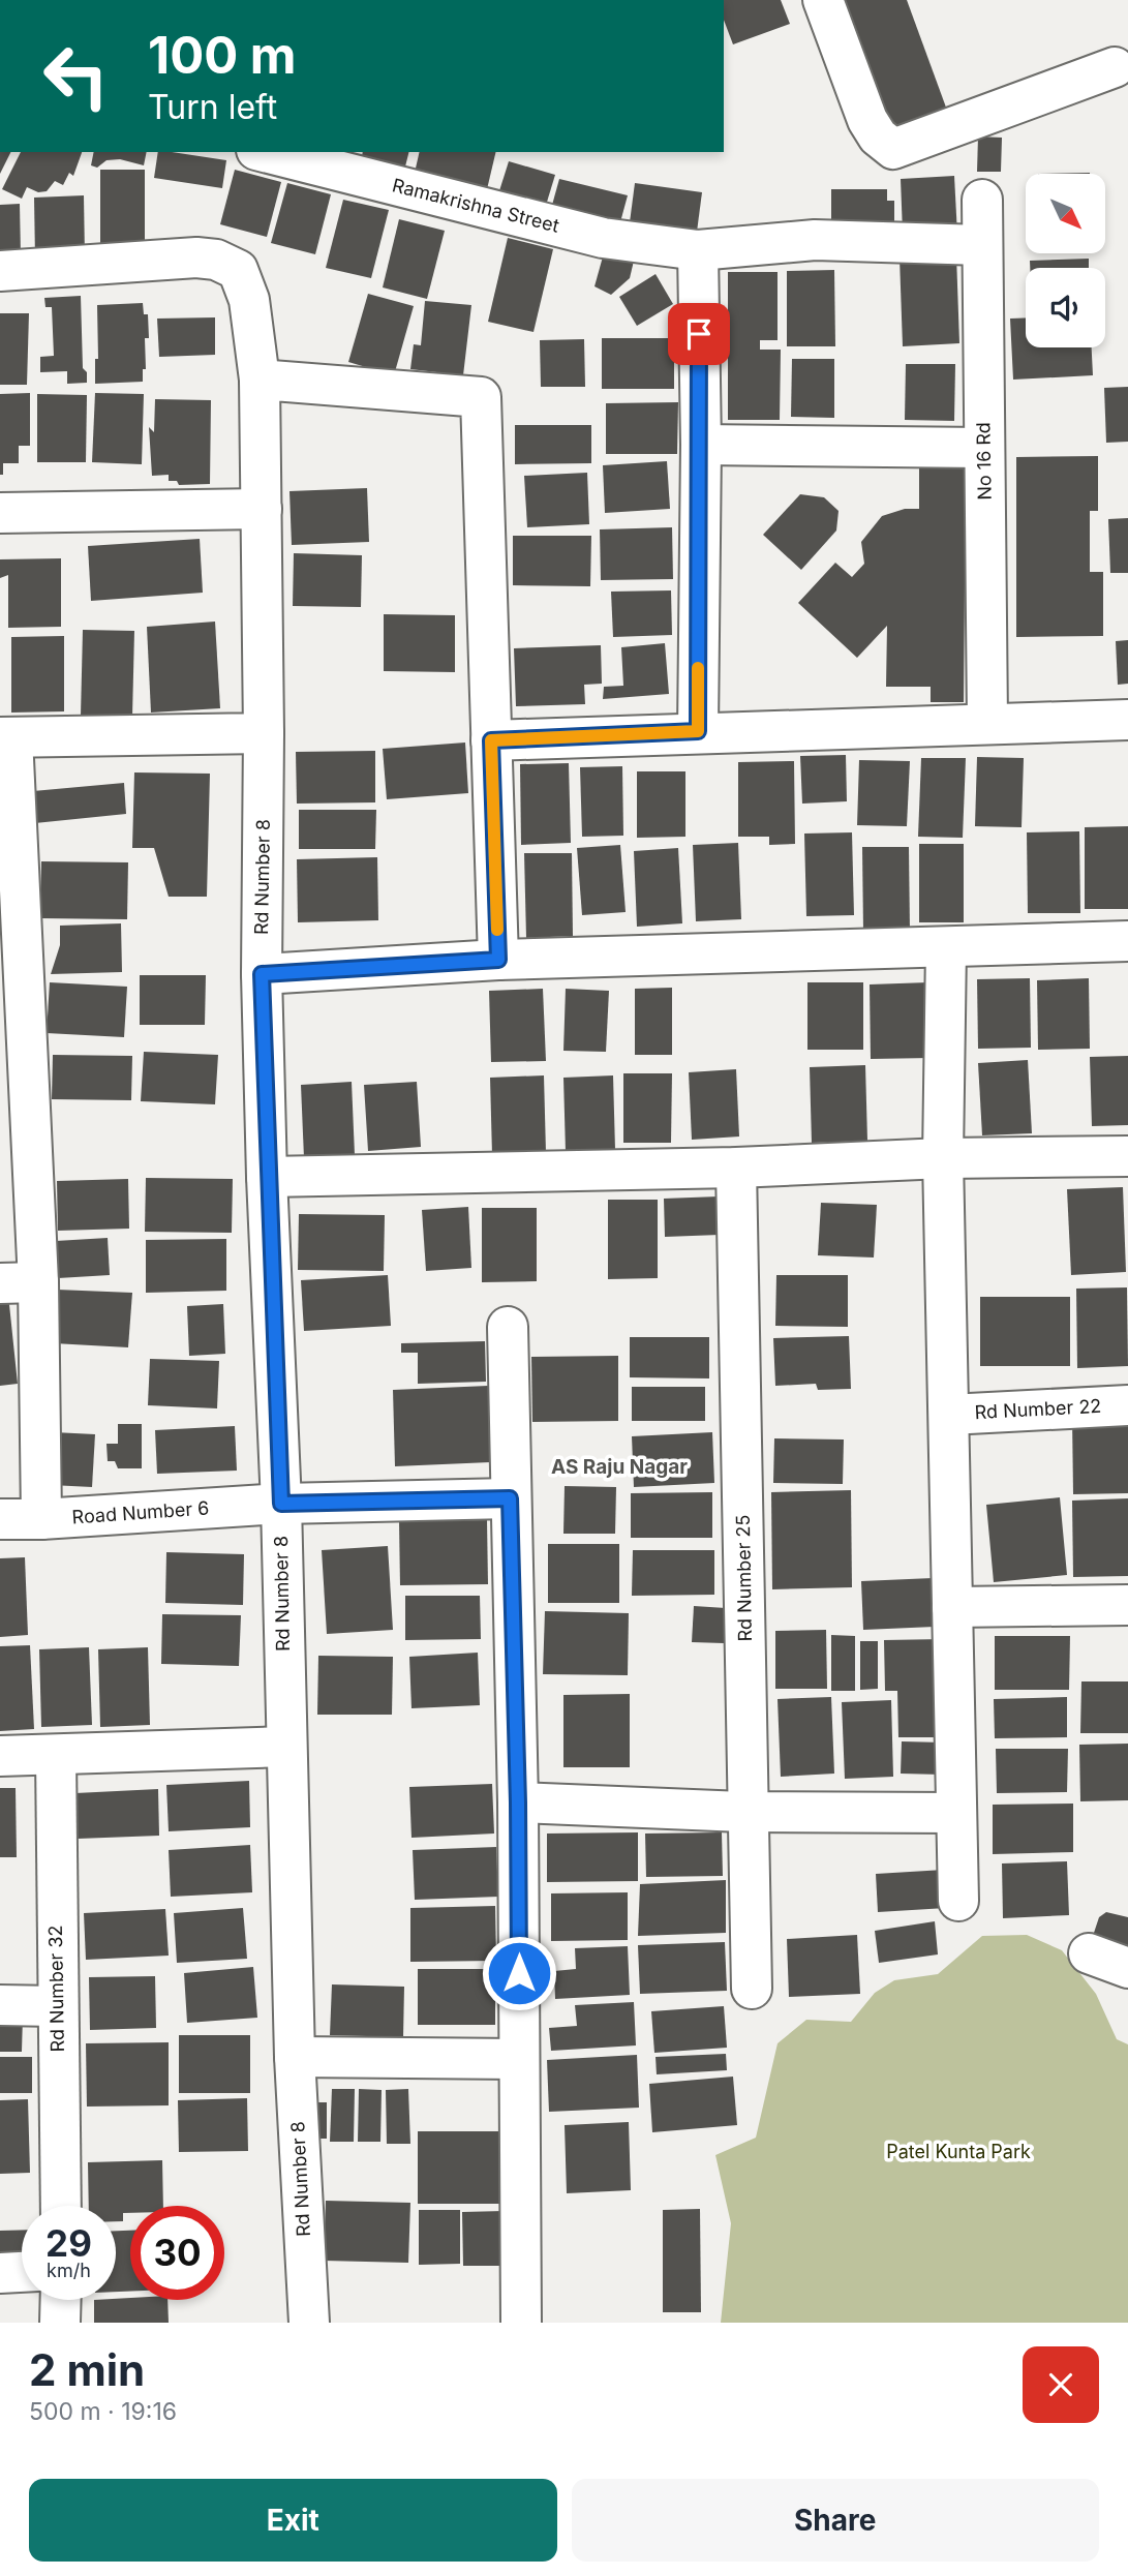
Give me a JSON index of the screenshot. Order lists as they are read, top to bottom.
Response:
{
  "streets": {
    "street": [
      "Ramakrishna Street",
      "No 16 Rd",
      "Rd Number 8",
      "Rd Number 22",
      "Road Number 6",
      "Rd Number 25",
      "Rd Number 32"
    ]
  },
  "crossings": [
    ["Ramakrishna Street", "No 16 Rd"],
    ["Rd Number 8", "Road Number 6"]
  ],
  "districts": ["AS Raju Nagar"],
  "parks": ["Patel Kunta Park"],
  "north": "bottom right",
  "page": {
    "turn": ["100 m", "Turn left"],
    "speed": "29 km/h",
    "limit": "30",
    "heading": ["2 min", "500 m · 19:16"],
    "buttons": ["Exit", "Share"]
  }
}
